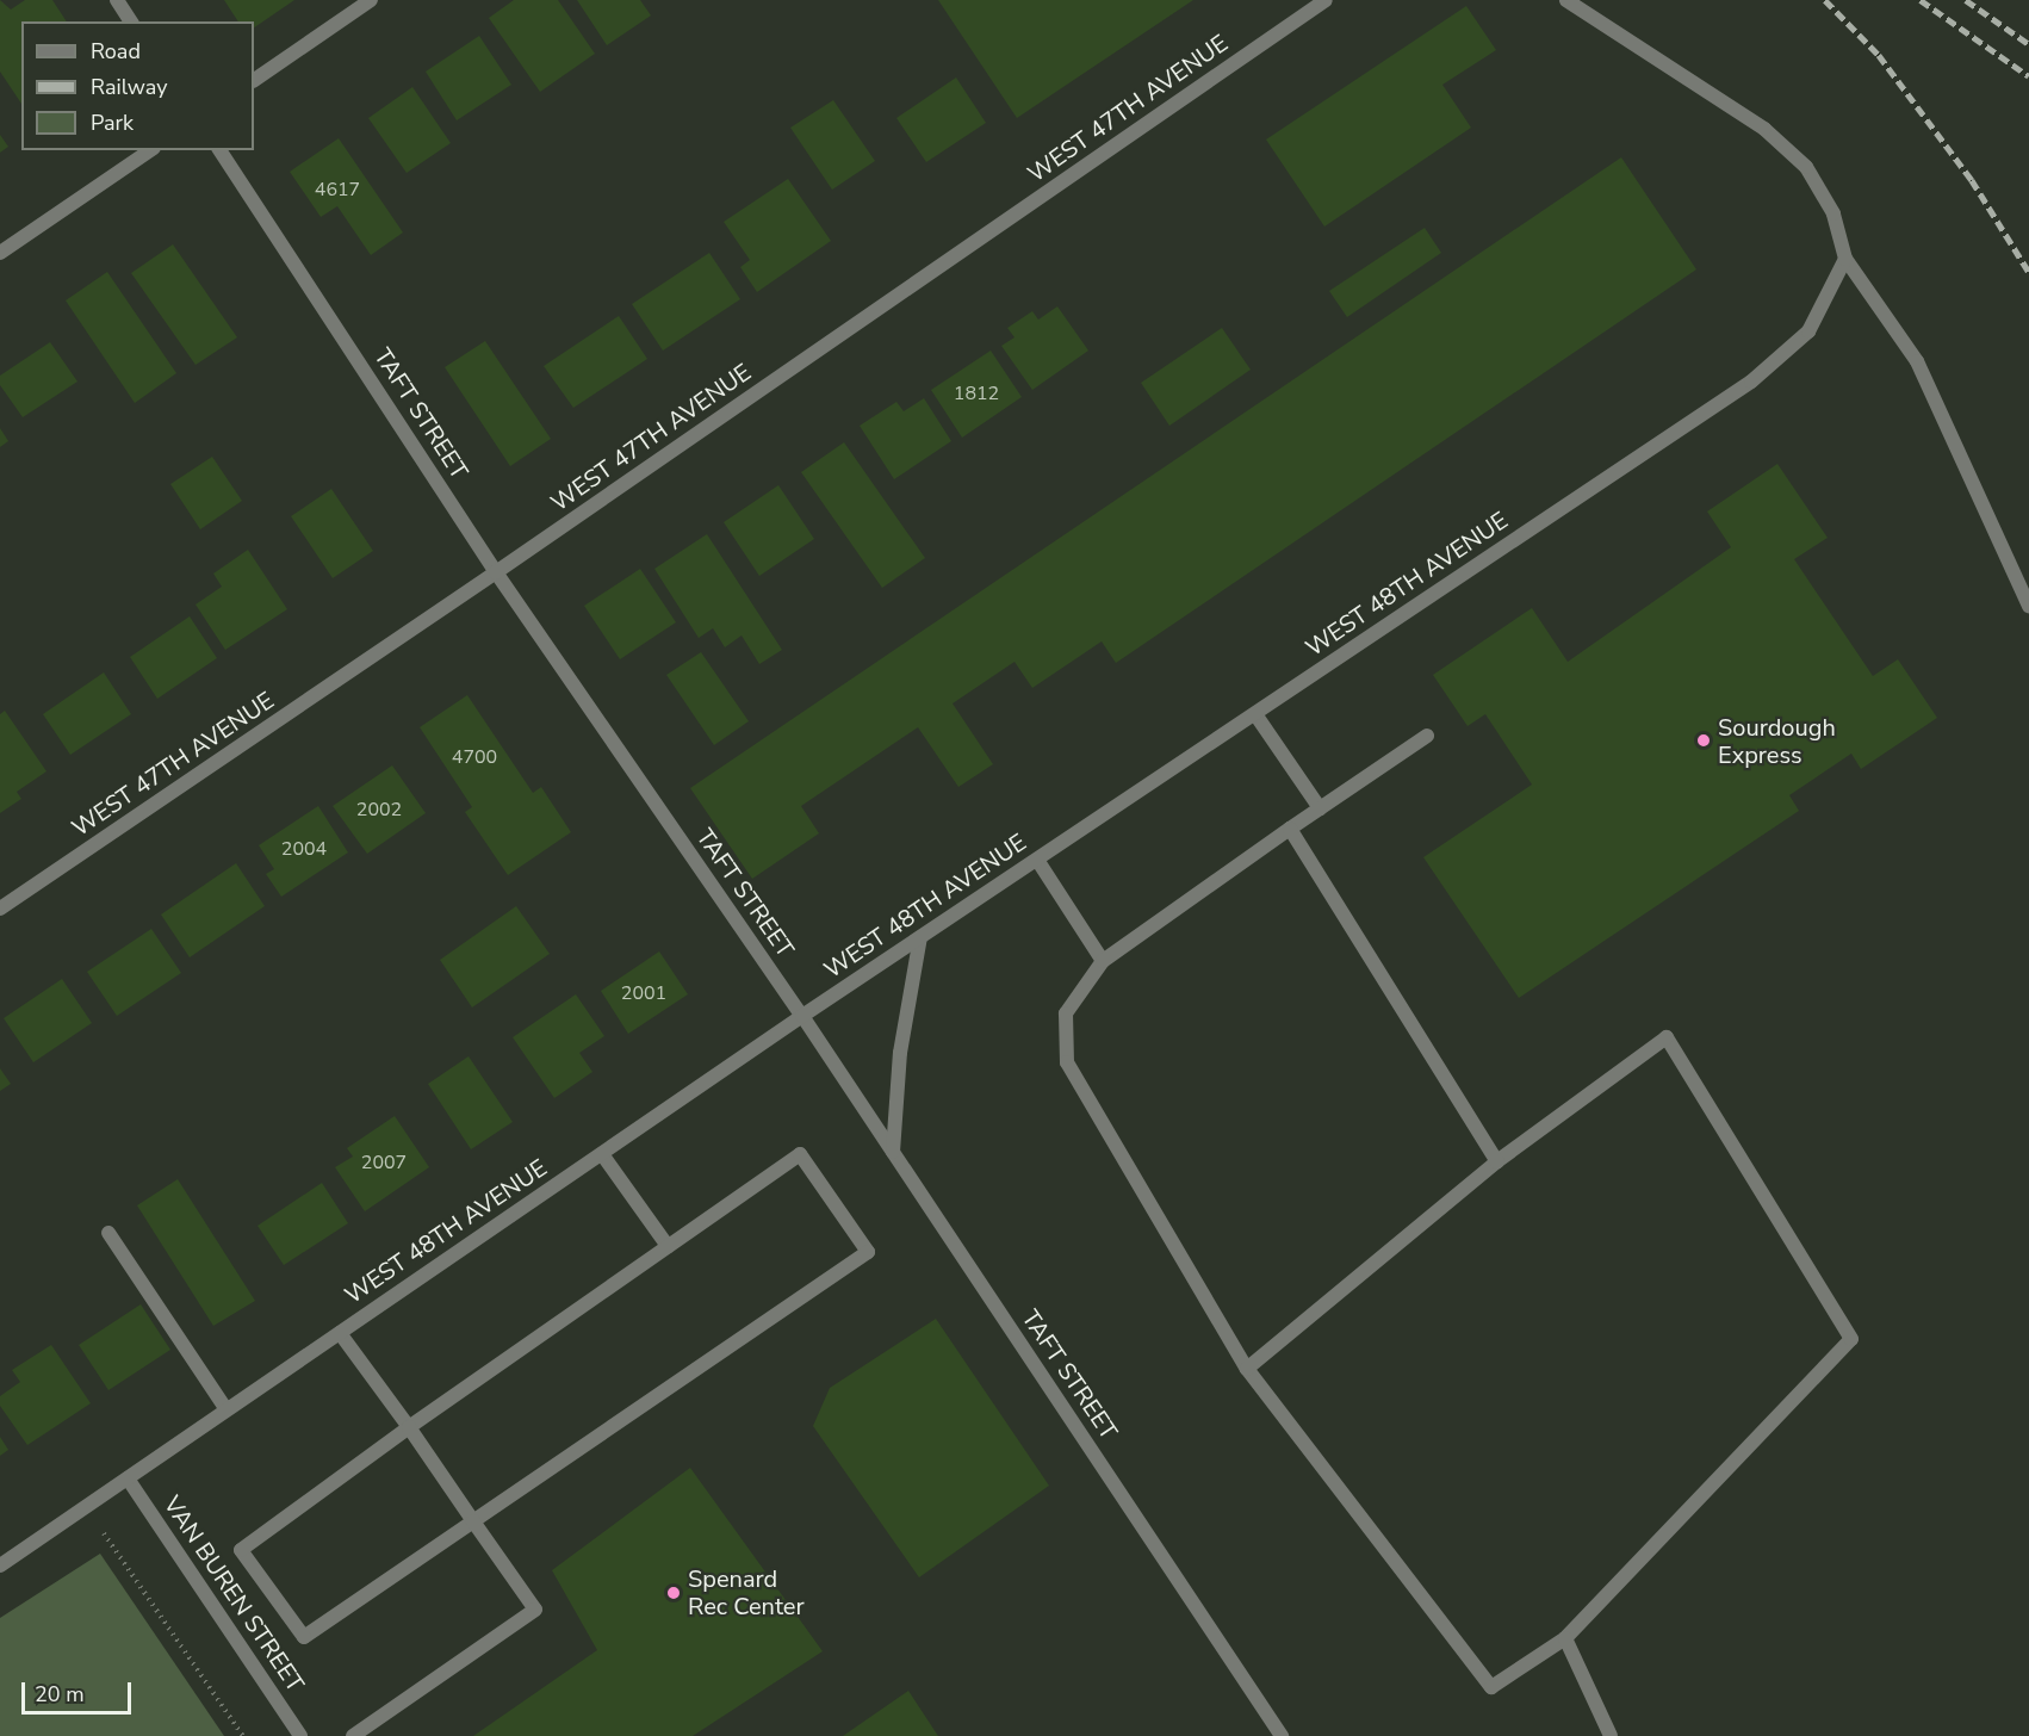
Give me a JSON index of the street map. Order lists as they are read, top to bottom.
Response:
{
  "streets": {
    "street": [
      "WEST 47TH AVENUE",
      "TAFT STREET",
      "WEST 48TH AVENUE",
      "VAN BUREN STREET"
    ]
  },
  "crossings": [
    ["WEST 47TH AVENUE", "TAFT STREET"],
    ["TAFT STREET", "WEST 48TH AVENUE"],
    ["WEST 48TH AVENUE", "VAN BUREN STREET"]
  ],
  "places": ["Sourdough Express", "Spenard Rec Center"],
  "house_numbers": [
    "4617",
    "1812",
    "4700",
    "2002",
    "2004",
    "2001",
    "2007"
  ],
  "legend": ["Road", "Railway", "Park"],
  "scale_bar": "20 m"
}
